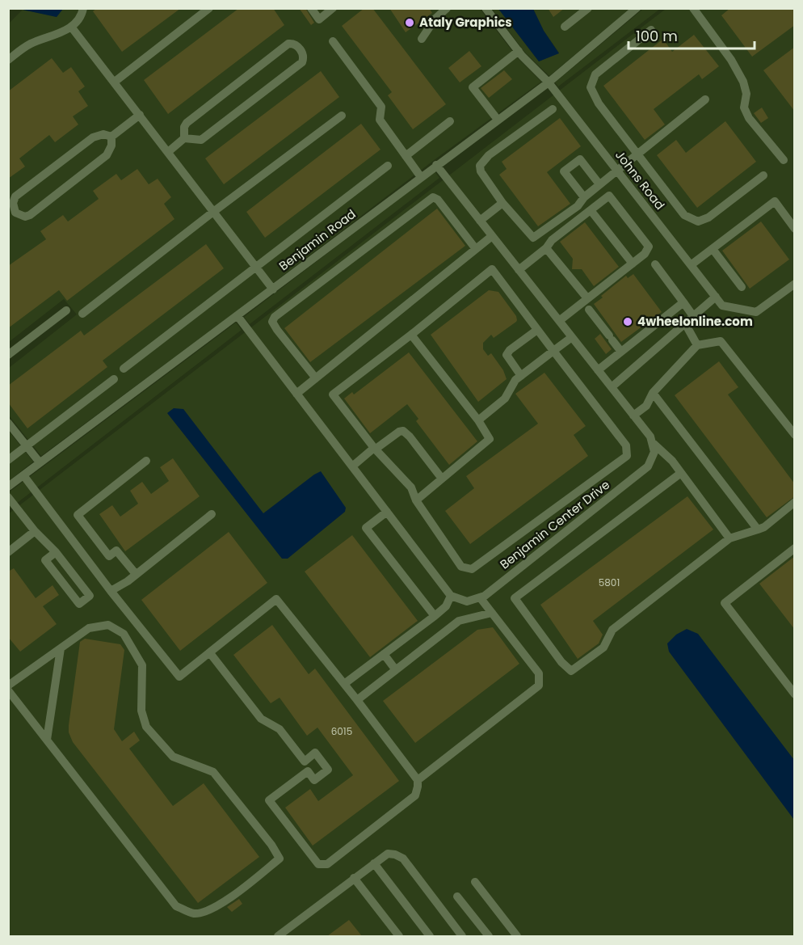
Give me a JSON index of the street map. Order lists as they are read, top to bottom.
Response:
{
  "streets": {
    "street": ["Johns Road", "Benjamin Road", "Benjamin Center Drive"]
  },
  "crossings": [
    ["Johns Road", "Benjamin Road"]
  ],
  "places": ["Ataly Graphics", "4wheelonline.com"],
  "house_numbers": ["5801", "6015"],
  "scale_bar": "100 m"
}
